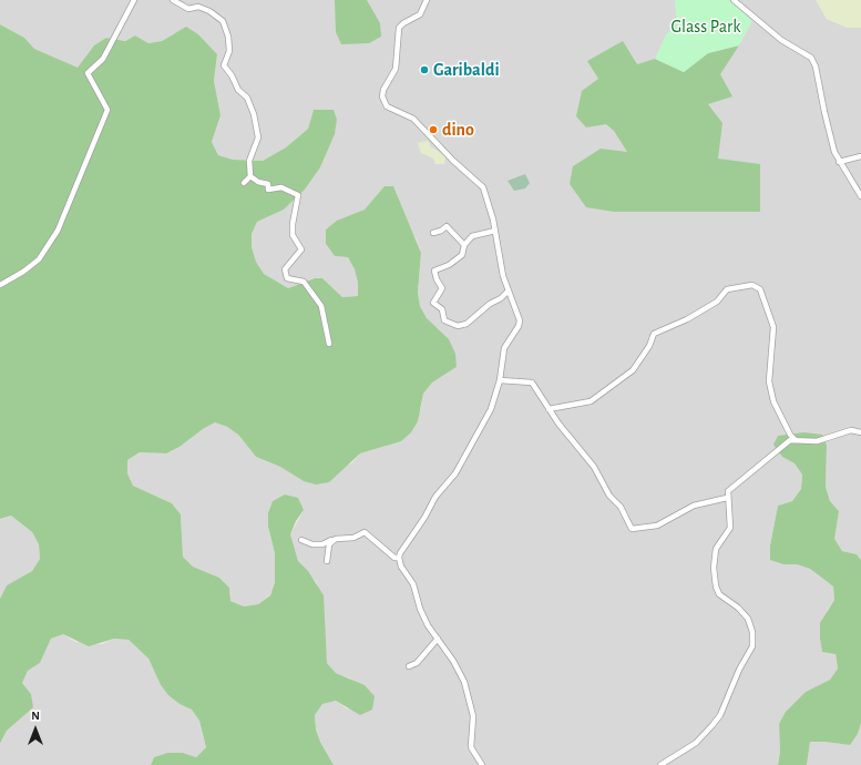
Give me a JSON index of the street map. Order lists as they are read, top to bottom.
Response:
{
  "parks": ["Glass Park"],
  "places": ["Garibaldi", "dino"],
  "north": "top"
}
